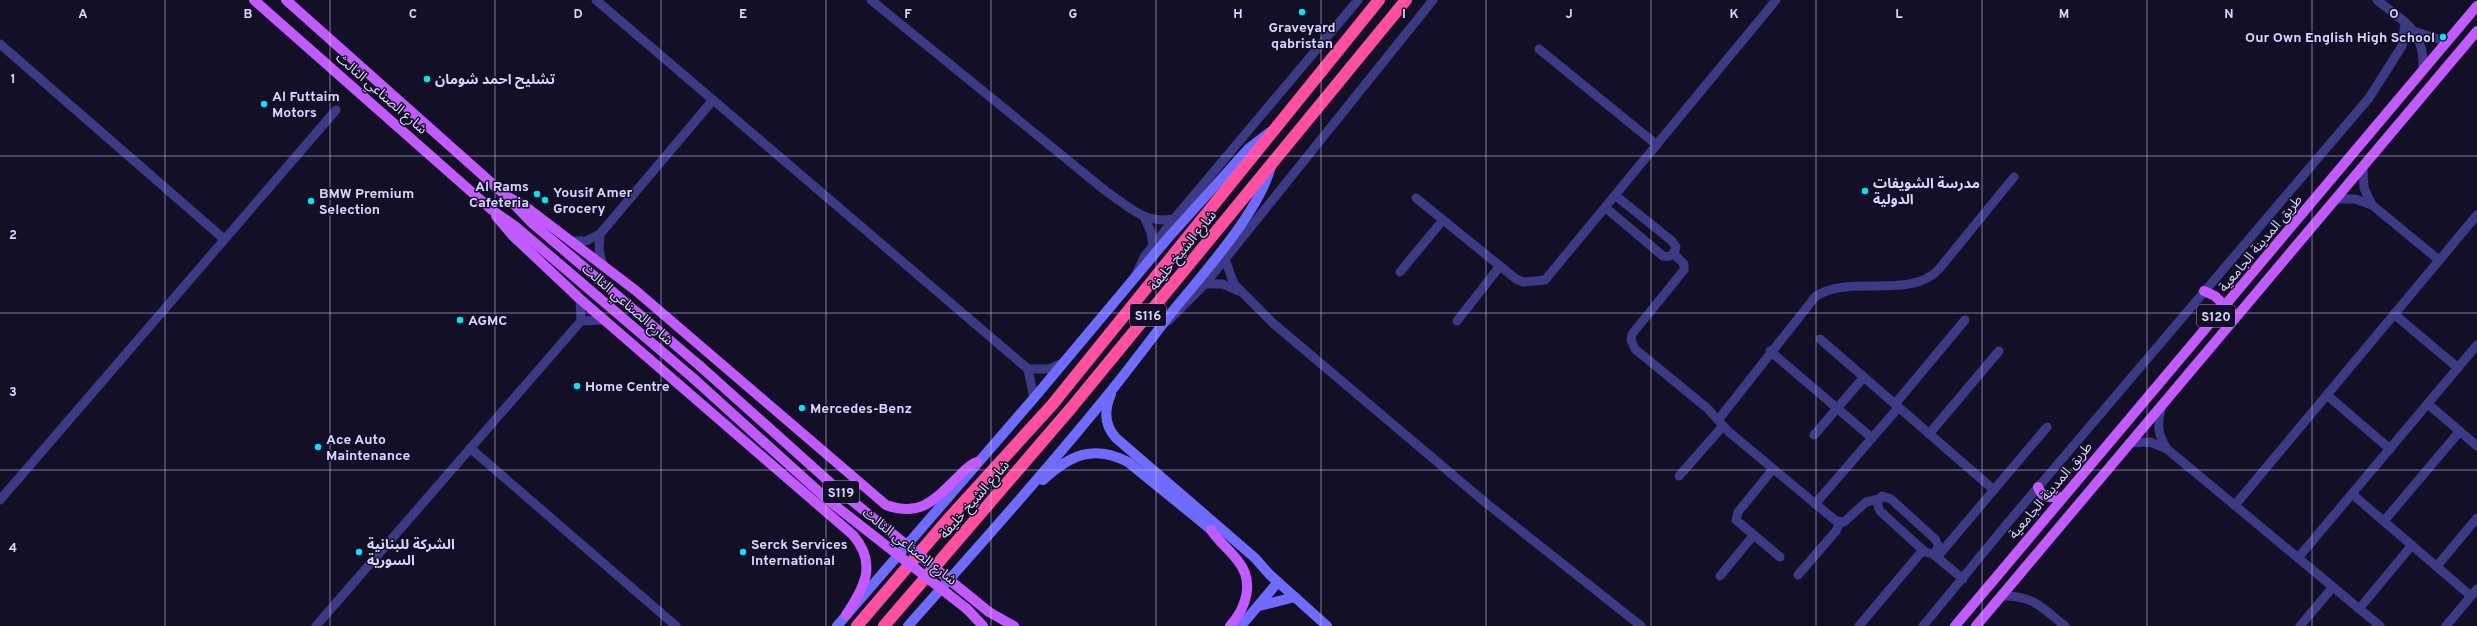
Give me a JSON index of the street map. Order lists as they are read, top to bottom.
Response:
{
  "streets": {
    "highway": ["شارع الشيخ خليفة", "S116"],
    "main road": [
      "شارع الصناعي الثالث",
      "طريق المدينة الجامعية",
      "S120",
      "S119"
    ]
  },
  "places": [
    "Graveyard qabristan",
    "Our Own English High School",
    "تشليح احمد شومان",
    "Al Futtaim Motors",
    "مدرسة الشويفات الدولية",
    "Al Rams Cafeteria",
    "Yousif Amer Grocery",
    "BMW Premium Selection",
    "AGMC",
    "Home Centre",
    "Mercedes-Benz",
    "Ace Auto Maintenance",
    "الشركة للبنانية السورية",
    "Serck Services International"
  ],
  "grid": {
    "columns": [
      "A",
      "B",
      "C",
      "D",
      "E",
      "F",
      "G",
      "H",
      "I",
      "J",
      "K",
      "L",
      "M",
      "N",
      "O"
    ],
    "rows": [
      "1",
      "2",
      "3",
      "4"
    ]
  }
}
